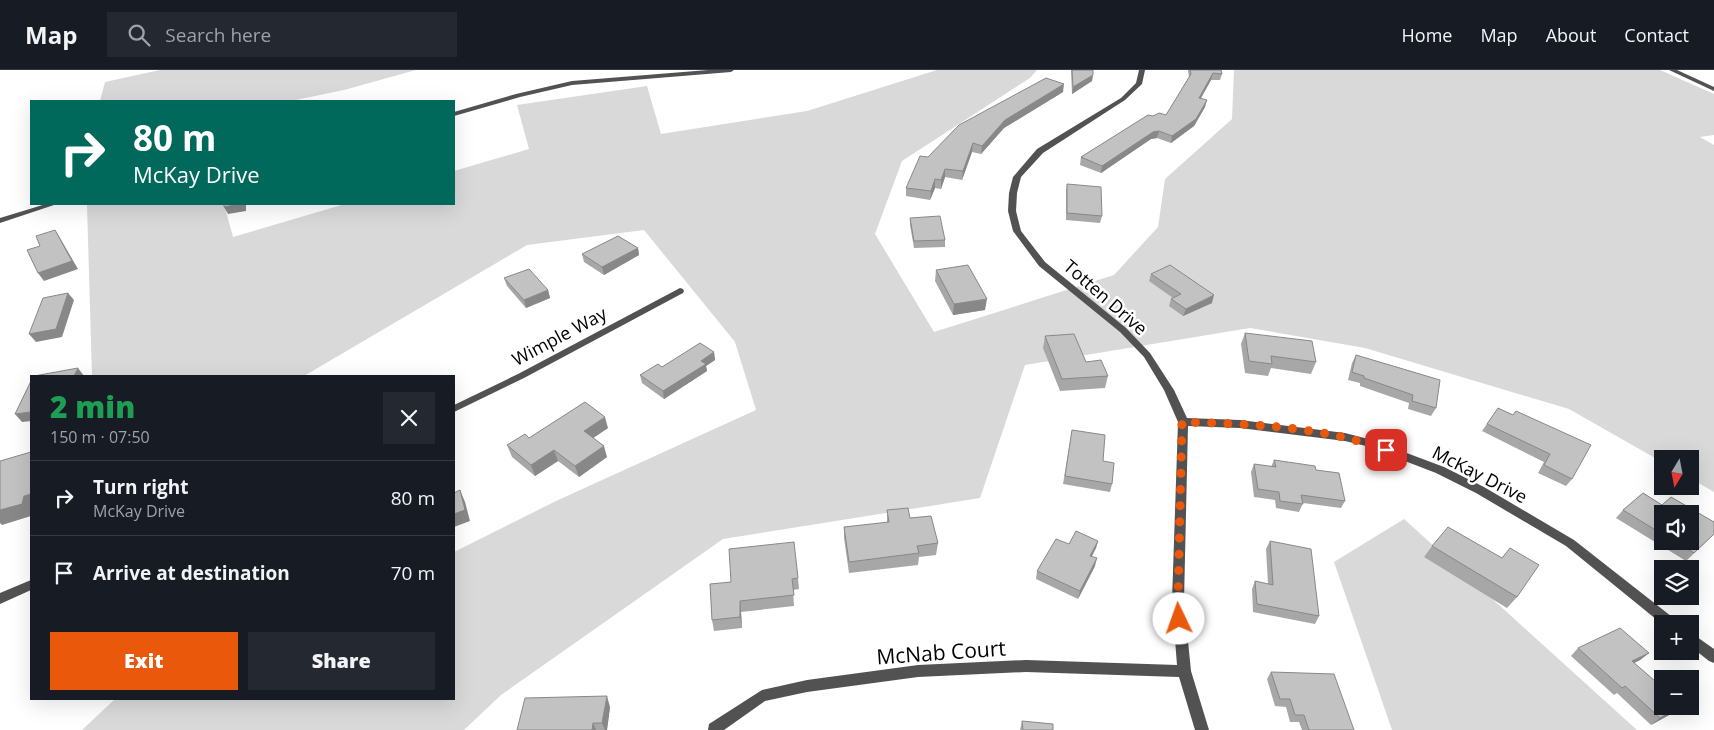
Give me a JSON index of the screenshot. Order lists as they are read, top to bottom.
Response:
{
  "streets": {
    "street": [
      "Totten Drive",
      "Wimple Way",
      "McKay Drive",
      "McNab Court"
    ]
  },
  "crossings": [
    ["Totten Drive", "McKay Drive"],
    ["Totten Drive", "McNab Court"]
  ],
  "north": "bottom",
  "page": {
    "header": "Map",
    "search": "Search here",
    "nav": [
      "Home",
      "Map",
      "About",
      "Contact"
    ],
    "turn": ["80 m", "McKay Drive"],
    "heading": ["2 min", "150 m · 07:50"],
    "map_buttons": ["+", "−"],
    "list": [
      {
        "name": "Turn right",
        "note": "McKay Drive",
        "value": "80 m"
      },
      {
        "name": "Arrive at destination",
        "value": "70 m"
      }
    ],
    "buttons": ["Exit", "Share"]
  }
}
